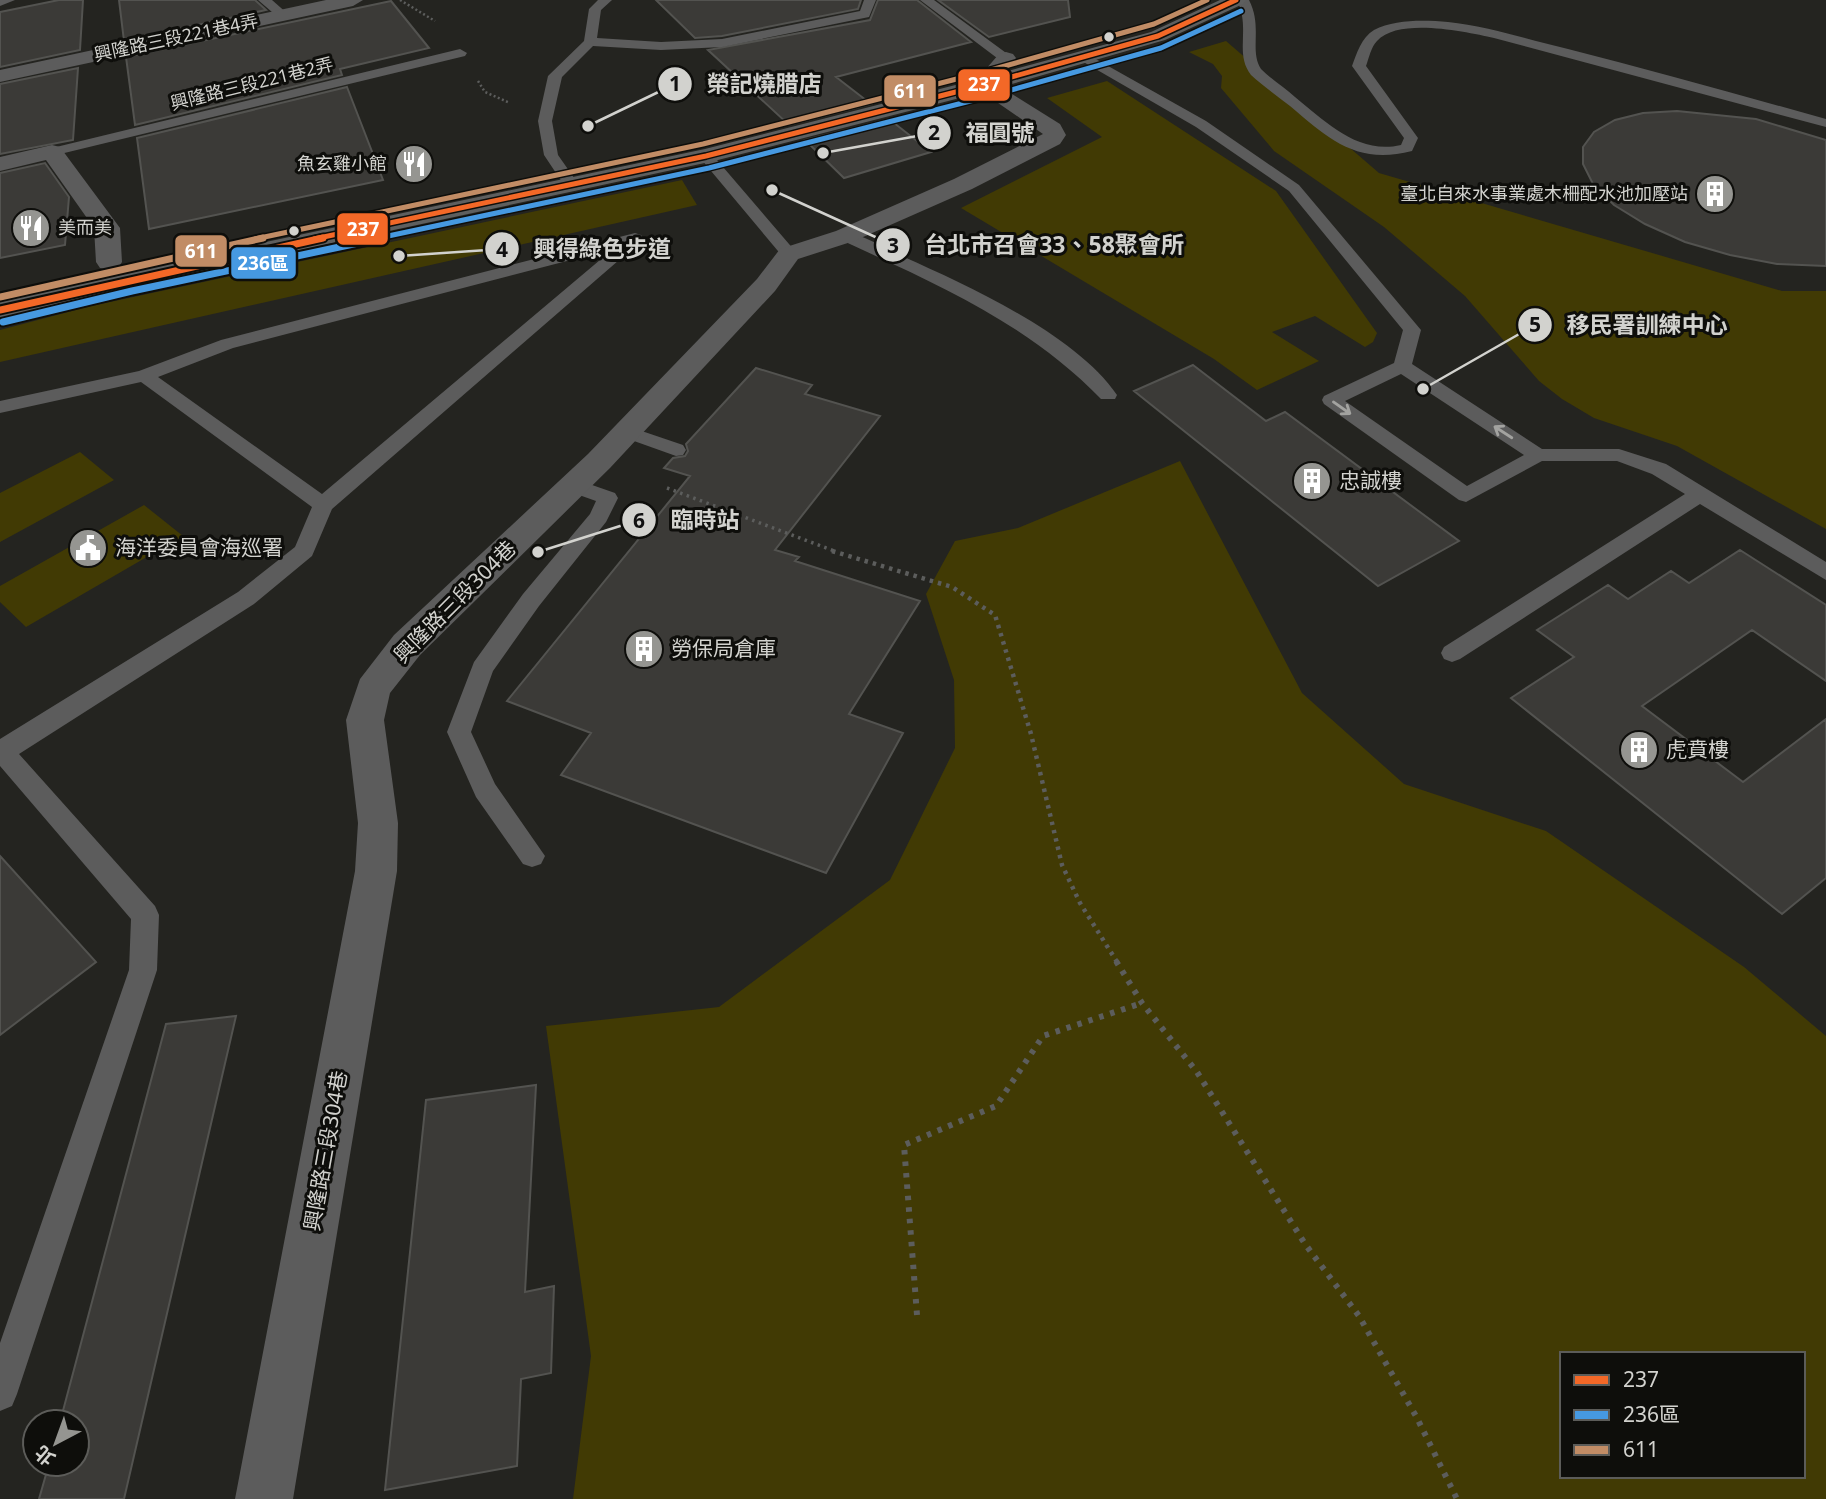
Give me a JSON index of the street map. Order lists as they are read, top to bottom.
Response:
{
  "streets": {
    "street": ["興隆路三段221巷4弄", "興隆路三段304巷"],
    "lane": ["興隆路三段221巷2弄"]
  },
  "places": {
    "other": [
      "榮記燒腊店",
      "福圓號",
      "台北市召會33、58聚會所",
      "興得綠色步道",
      "移民署訓練中心",
      "臨時站"
    ],
    "restaurant": ["魚玄雞小館", "美而美"],
    "building": [
      "臺北自來水事業處木柵配水池加壓站",
      "忠誠樓",
      "勞保局倉庫",
      "虎賁樓"
    ],
    "public building": ["海洋委員會海巡署"]
  },
  "lines": ["transit line 237", "transit line 611", "transit line 236區"],
  "legend": ["237", "236區", "611"],
  "north": "bottom left"
}
